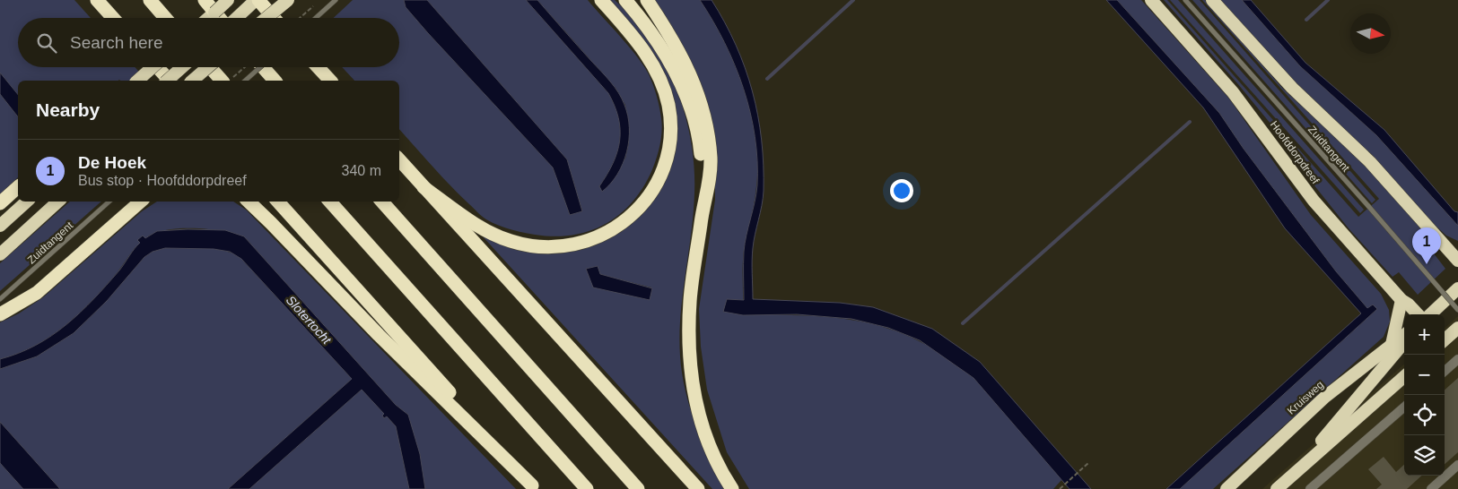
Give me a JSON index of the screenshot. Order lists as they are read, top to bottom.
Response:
{
  "streets": {
    "highway": ["Hoofddorpdreef", "Kruisweg"],
    "lane": ["Zuidtangent"]
  },
  "water": ["Slotertocht"],
  "north": "right",
  "page": {
    "search": "Search here",
    "heading": "Nearby",
    "list": [
      {
        "mark": "1",
        "name": "De Hoek",
        "note": "Bus stop · Hoofddorpdreef",
        "value": "340 m"
      }
    ],
    "pins": "1",
    "map_buttons": ["+", "−"]
  }
}
